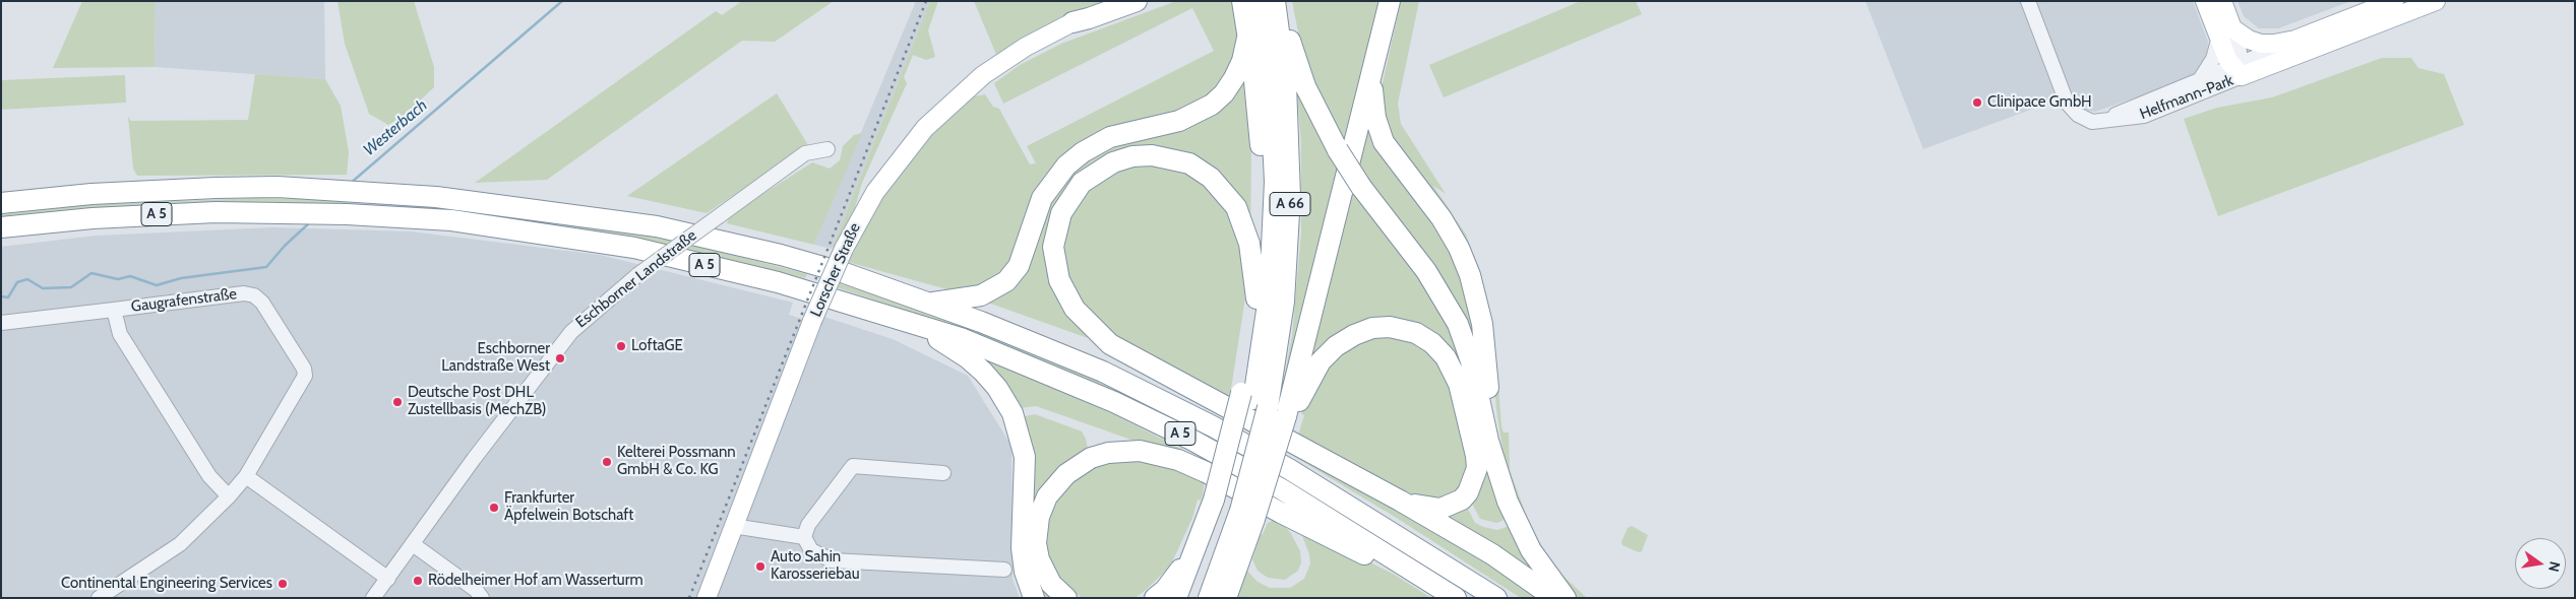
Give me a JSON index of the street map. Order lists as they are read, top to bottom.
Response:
{
  "streets": {
    "highway": ["A 66", "A 5"],
    "main road": ["Lorscher Straße"],
    "street": ["Helfmann-Park", "Eschborner Landstraße", "Gaugrafenstraße"]
  },
  "water": ["Westerbach"],
  "places": [
    "Clinipace GmbH",
    "LoftaGE",
    "Eschborner Landstraße West",
    "Deutsche Post DHL Zustellbasis (MechZB)",
    "Kelterei Possmann GmbH & Co. KG",
    "Frankfurter Äpfelwein Botschaft",
    "Auto Sahin Karosseriebau",
    "Rödelheimer Hof am Wasserturm",
    "Continental Engineering Services"
  ],
  "north": "right"
}
